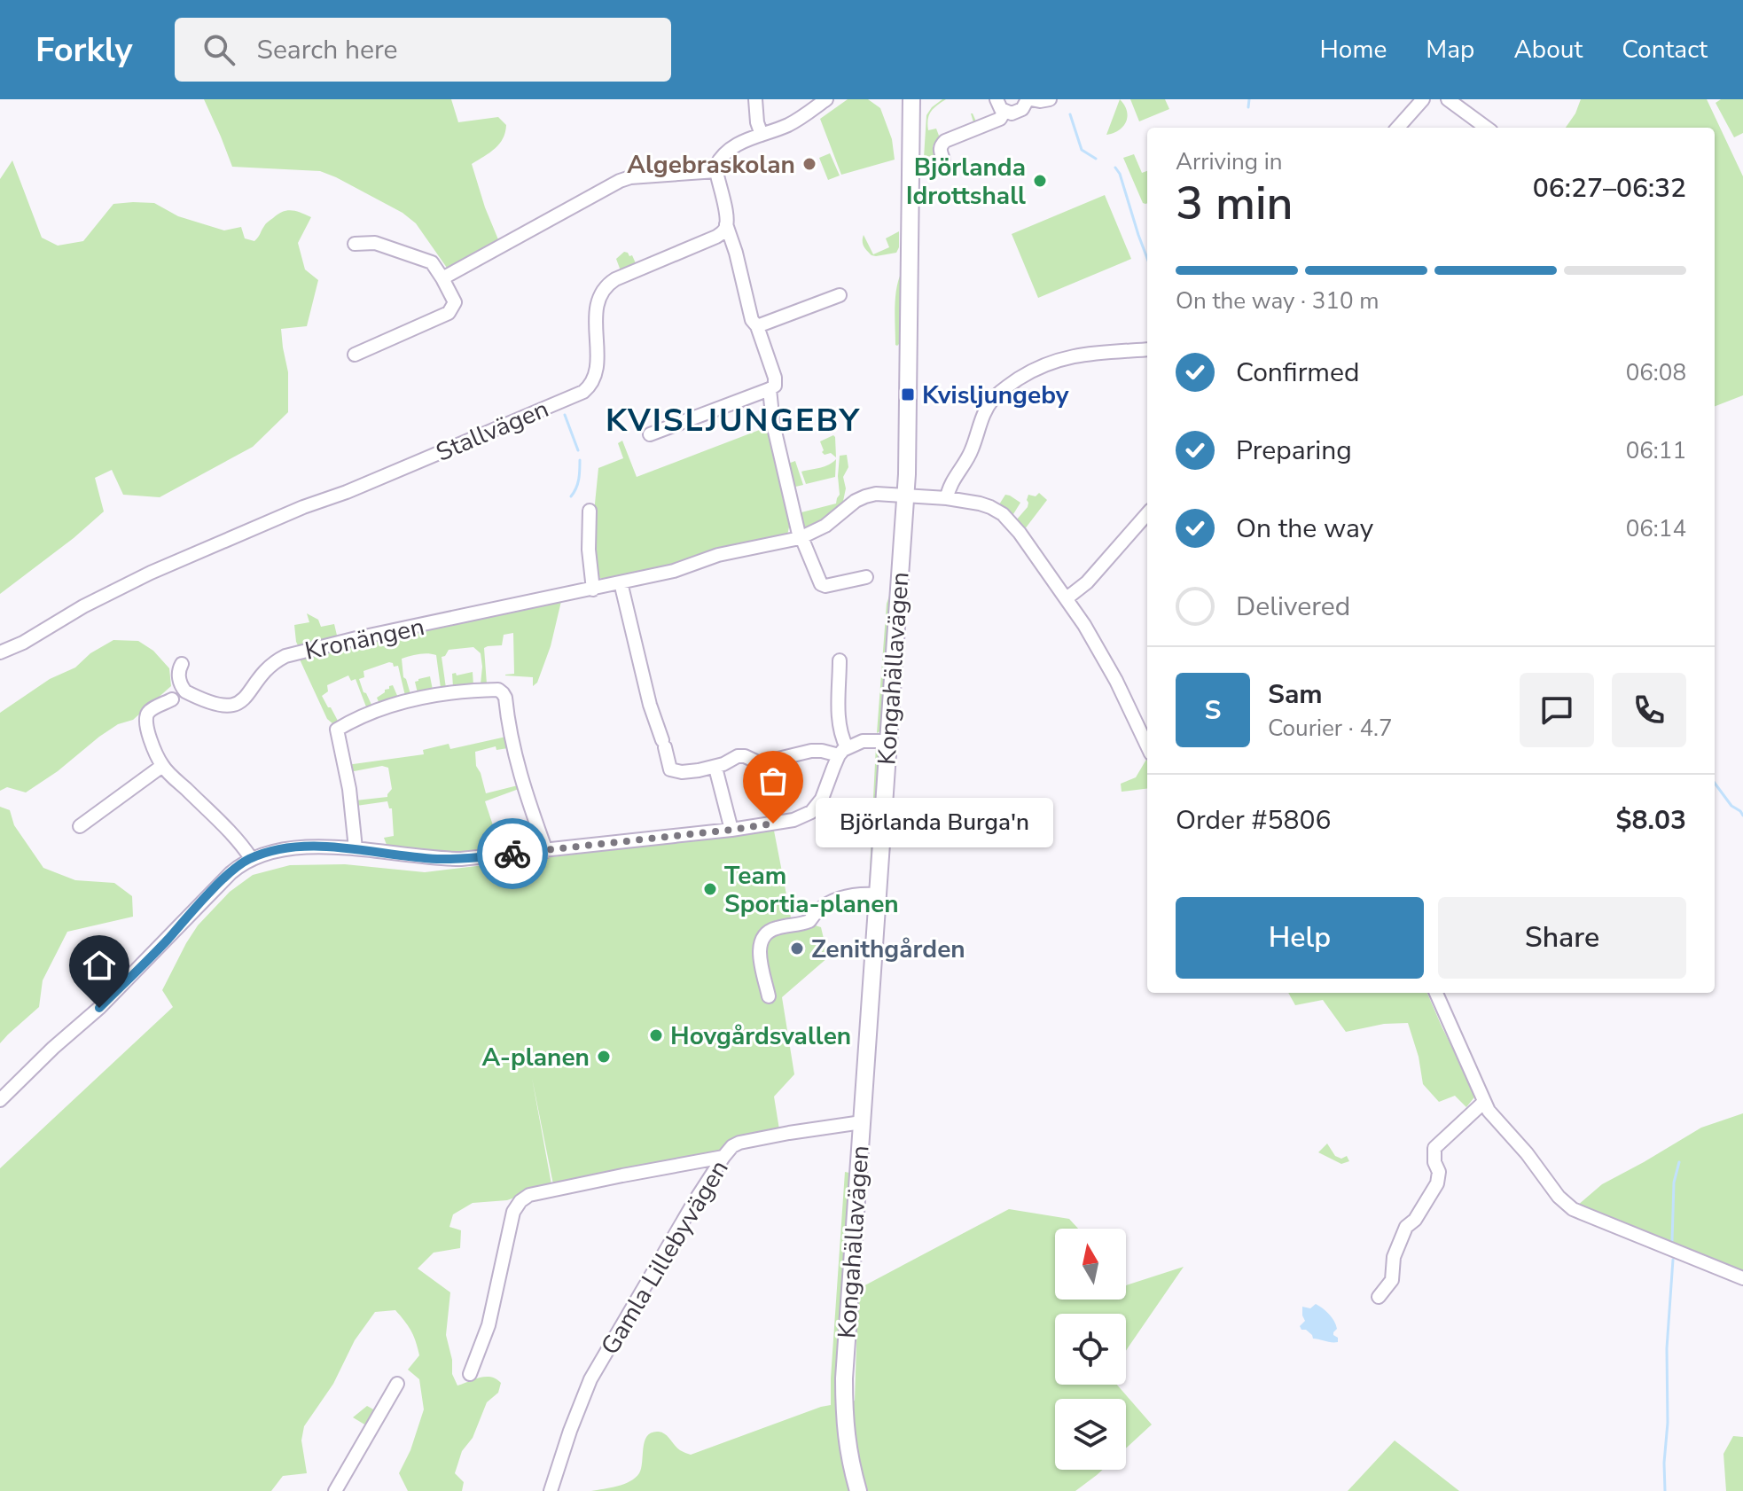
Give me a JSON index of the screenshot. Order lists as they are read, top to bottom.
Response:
{
  "streets": {
    "street": [
      "Stallvägen",
      "Kronängen",
      "Kongahällavägen",
      "Gamla Lillebyvägen"
    ]
  },
  "crossings": [
    ["Kronängen", "Kongahällavägen"],
    ["Kongahällavägen", "Gamla Lillebyvägen"]
  ],
  "districts": ["KVISLJUNGEBY"],
  "places": {
    "other": [
      "Algebraskolan",
      "Björlanda Idrottshall",
      "Björlanda Burga'n",
      "Team Sportia-planen",
      "Zenithgården",
      "Hovgårdsvallen",
      "A-planen"
    ],
    "transit": ["Kvisljungeby"]
  },
  "north": "top",
  "page": {
    "header": "Forkly",
    "search": "Search here",
    "nav": [
      "Home",
      "Map",
      "About",
      "Contact"
    ],
    "heading": ["3 min", "Arriving in", "06:27–06:32"],
    "panel": [
      "Sam",
      "Courier · 4.7",
      "Order #5806",
      "$8.03"
    ],
    "bar": "On the way · 310 m",
    "list": [
      ["Confirmed", "06:08"],
      ["Preparing", "06:11"],
      ["On the way", "06:14"],
      "Delivered"
    ],
    "round": "S",
    "bubble": "Björlanda Burga'n",
    "buttons": ["Help", "Share"]
  }
}
